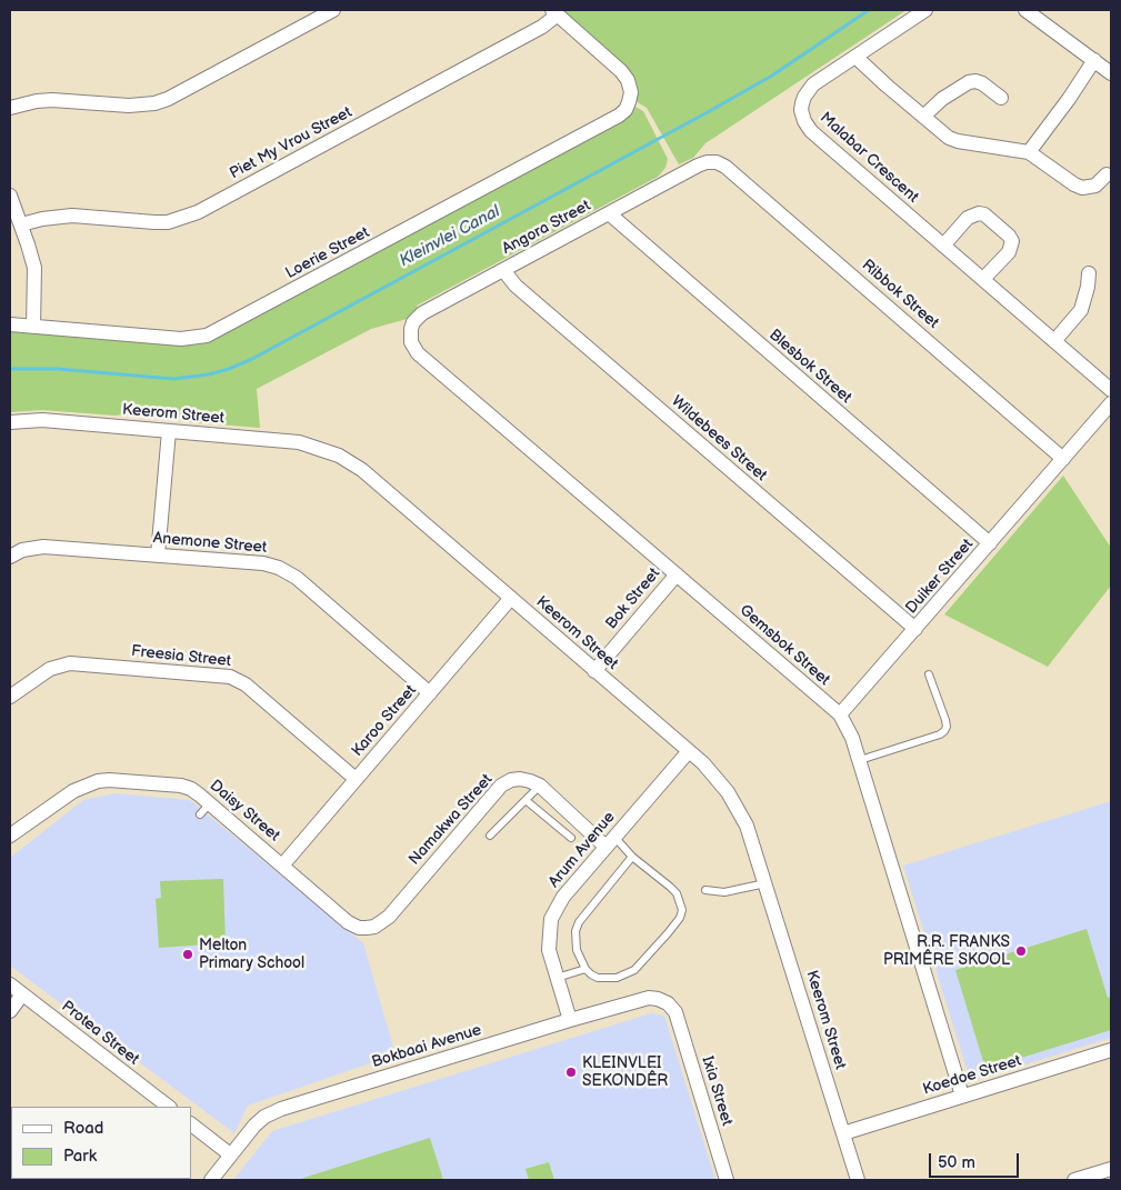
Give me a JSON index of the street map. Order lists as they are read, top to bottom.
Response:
{
  "streets": {
    "street": [
      "Piet My Vrou Street",
      "Malabar Crescent",
      "Angora Street",
      "Loerie Street",
      "Ribbok Street",
      "Blesbok Street",
      "Keerom Street",
      "Wildebees Street",
      "Anemone Street",
      "Duiker Street",
      "Bok Street",
      "Gemsbok Street",
      "Freesia Street",
      "Karoo Street",
      "Daisy Street",
      "Namakwa Street",
      "Arum Avenue",
      "Protea Street",
      "Bokbaai Avenue",
      "Koedoe Street",
      "Ixia Street"
    ]
  },
  "crossings": [
    ["Piet My Vrou Street", "Loerie Street"],
    ["Angora Street", "Ribbok Street"],
    ["Angora Street", "Blesbok Street"],
    ["Angora Street", "Wildebees Street"],
    ["Angora Street", "Gemsbok Street"],
    ["Ribbok Street", "Duiker Street"],
    ["Blesbok Street", "Duiker Street"],
    ["Keerom Street", "Bok Street"],
    ["Keerom Street", "Karoo Street"],
    ["Keerom Street", "Arum Avenue"],
    ["Keerom Street", "Koedoe Street"],
    ["Wildebees Street", "Duiker Street"],
    ["Anemone Street", "Karoo Street"],
    ["Duiker Street", "Gemsbok Street"],
    ["Bok Street", "Gemsbok Street"],
    ["Gemsbok Street", "Koedoe Street"],
    ["Freesia Street", "Karoo Street"],
    ["Karoo Street", "Daisy Street"],
    ["Daisy Street", "Namakwa Street"],
    ["Arum Avenue", "Bokbaai Avenue"],
    ["Bokbaai Avenue", "Ixia Street"]
  ],
  "water": ["Kleinvlei Canal"],
  "places": ["R.R. FRANKS PRIMÊRE SKOOL", "Melton Primary School", "KLEINVLEI SEKONDÊR"],
  "legend": ["Road", "Park"],
  "scale_bar": "50 m"
}
